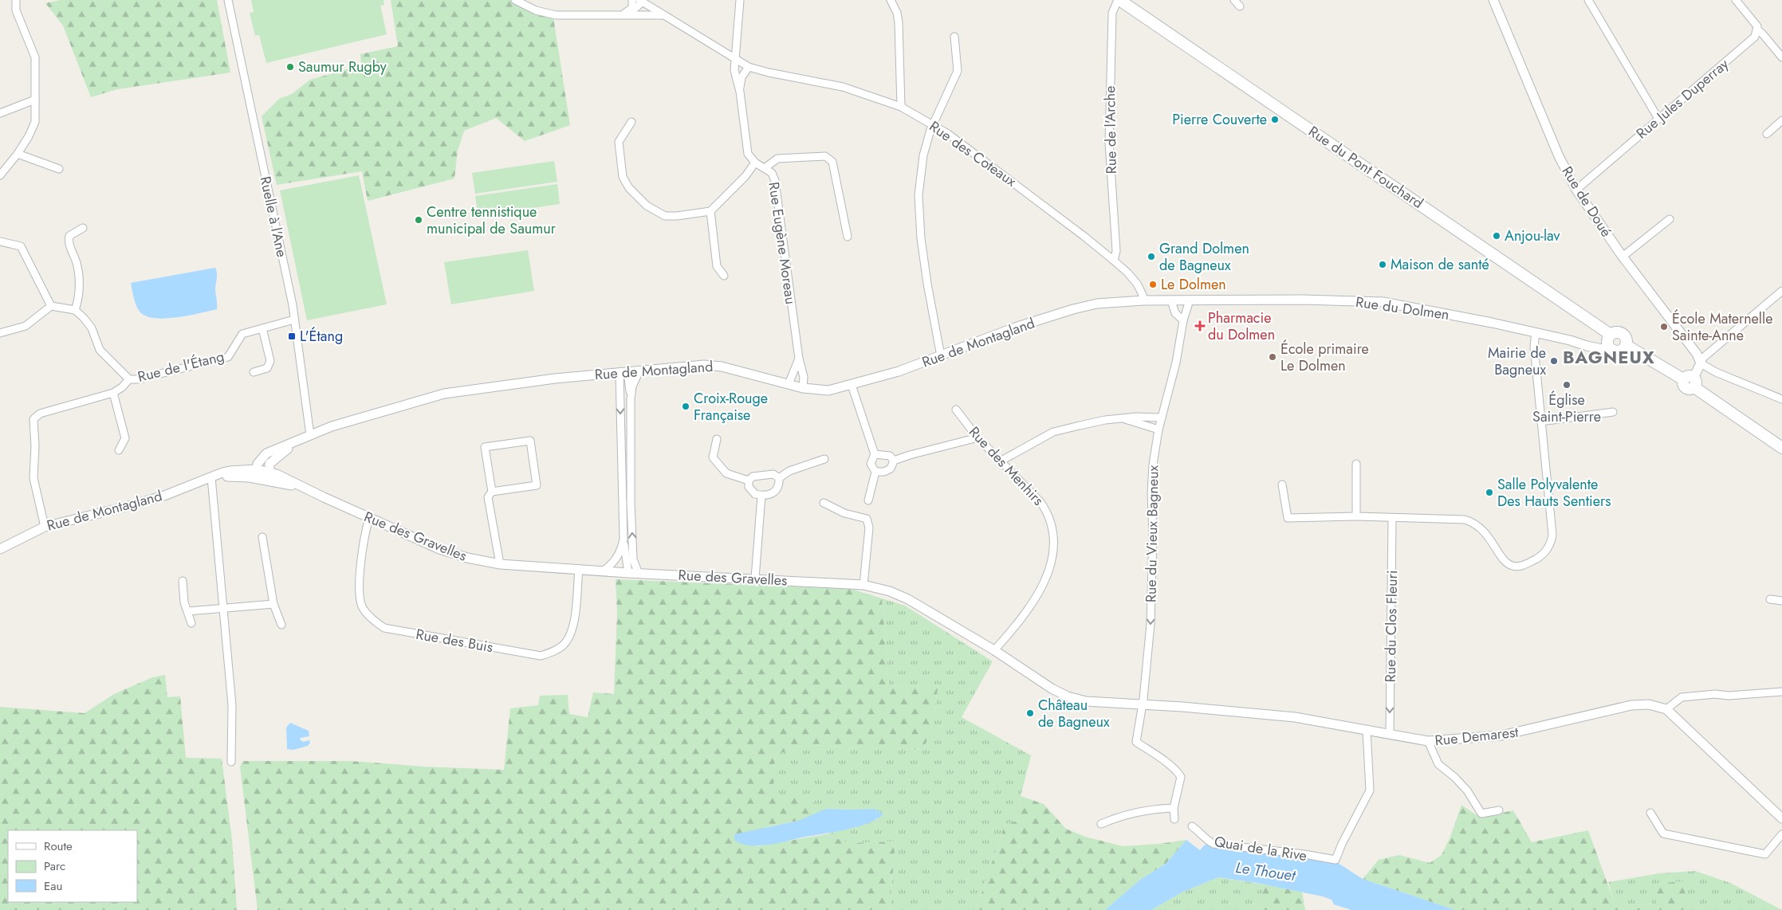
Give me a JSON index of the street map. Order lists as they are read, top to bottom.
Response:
{
  "streets": {
    "main road": ["Rue du Pont Fouchard"],
    "street": [
      "Rue Jules Duperray",
      "Rue de l'Arche",
      "Rue des Coteaux",
      "Rue de Doué",
      "Ruelle à l'Ane",
      "Rue Eugène Moreau",
      "Rue du Dolmen",
      "Rue de Montagland",
      "Rue de l'Étang",
      "Rue des Menhirs",
      "Rue du Vieux Bagneux",
      "Rue des Gravelles",
      "Rue du Clos Fleuri",
      "Rue des Buis",
      "Rue Demarest",
      "Quai de la Rive"
    ]
  },
  "crossings": [
    ["Rue Jules Duperray", "Rue de Doué"],
    ["Rue de l'Arche", "Rue des Coteaux"],
    ["Rue de l'Arche", "Rue du Pont Fouchard"],
    ["Rue des Coteaux", "Rue du Dolmen"],
    ["Rue des Coteaux", "Rue de Montagland"],
    ["Rue du Pont Fouchard", "Rue du Dolmen"],
    ["Ruelle à l'Ane", "Rue de Montagland"],
    ["Ruelle à l'Ane", "Rue de l'Étang"],
    ["Rue Eugène Moreau", "Rue de Montagland"],
    ["Rue du Dolmen", "Rue de Montagland"],
    ["Rue du Dolmen", "Rue du Vieux Bagneux"],
    ["Rue de Montagland", "Rue des Gravelles"],
    ["Rue des Menhirs", "Rue des Gravelles"],
    ["Rue du Vieux Bagneux", "Rue des Gravelles"],
    ["Rue du Vieux Bagneux", "Rue Demarest"],
    ["Rue des Gravelles", "Rue des Buis"],
    ["Rue des Gravelles", "Rue Demarest"],
    ["Rue du Clos Fleuri", "Rue Demarest"],
    ["Rue Demarest", "Quai de la Rive"]
  ],
  "one_way": ["Rue du Vieux Bagneux", "Rue du Clos Fleuri"],
  "districts": ["BAGNEUX"],
  "water": ["Le Thouet"],
  "places": {
    "other": [
      "Saumur Rugby",
      "Pierre Couverte",
      "Centre tennistique municipal de Saumur",
      "Anjou-lav",
      "Grand Dolmen de Bagneux",
      "Maison de santé",
      "Le Dolmen",
      "École Maternelle Sainte-Anne",
      "École primaire Le Dolmen",
      "Mairie de Bagneux",
      "Église Saint-Pierre",
      "Croix-Rouge Française",
      "Salle Polyvalente Des Hauts Sentiers",
      "Château de Bagneux"
    ],
    "health": ["Pharmacie du Dolmen"],
    "transit": ["L'Étang"]
  },
  "legend": ["Route", "Parc", "Eau"]
}
